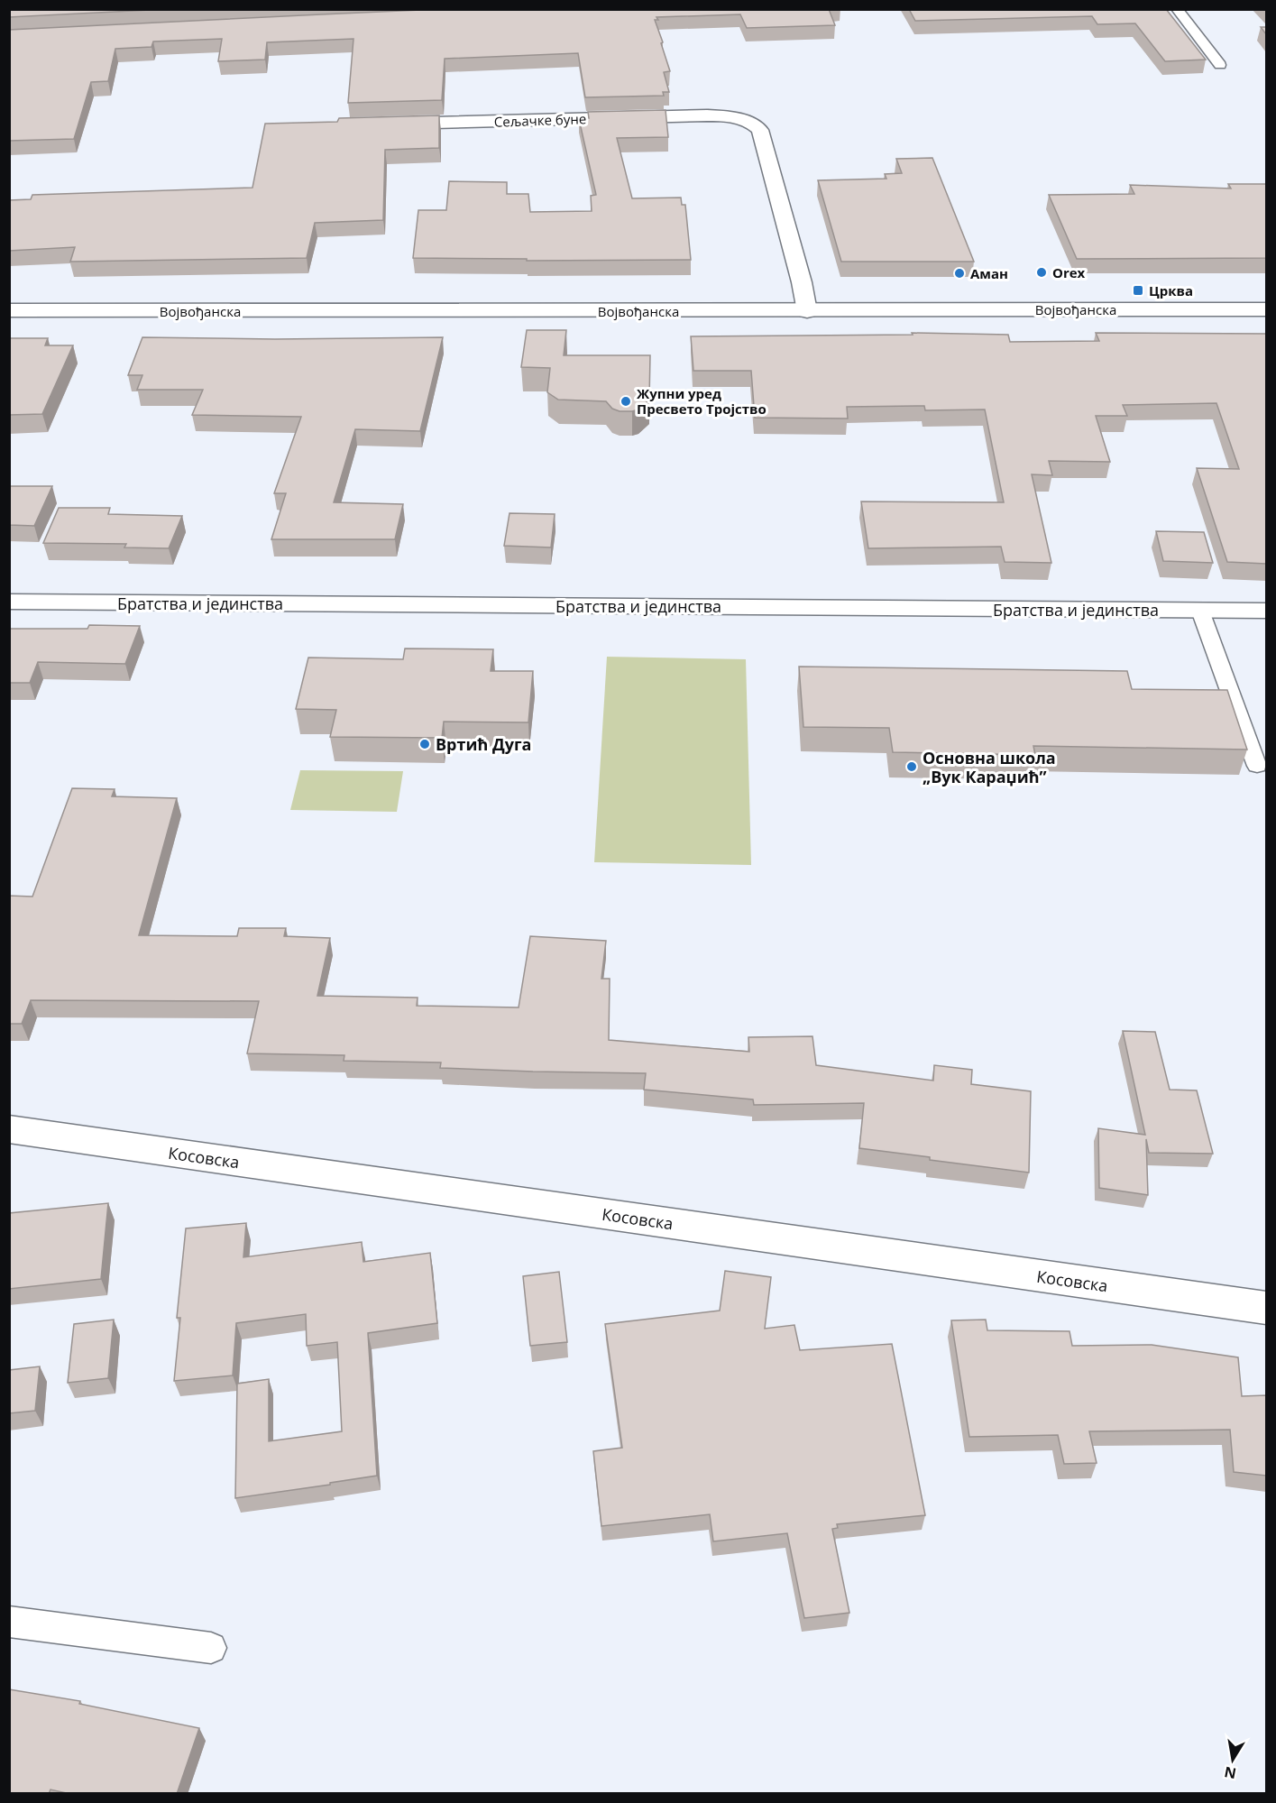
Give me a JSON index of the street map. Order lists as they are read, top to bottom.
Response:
{
  "streets": {
    "street": [
      "Сељачке буне",
      "Војвођанска",
      "Братства и јединства",
      "Косовска"
    ]
  },
  "crossings": [
    ["Сељачке буне", "Војвођанска"]
  ],
  "places": {
    "other": [
      "Orex",
      "Аман",
      "Жупни уред Пресвето Тројство",
      "Вртић Дуга",
      "Основна школа „Вук Караџић”"
    ],
    "transit": ["Црква"]
  },
  "north": "bottom"
}
